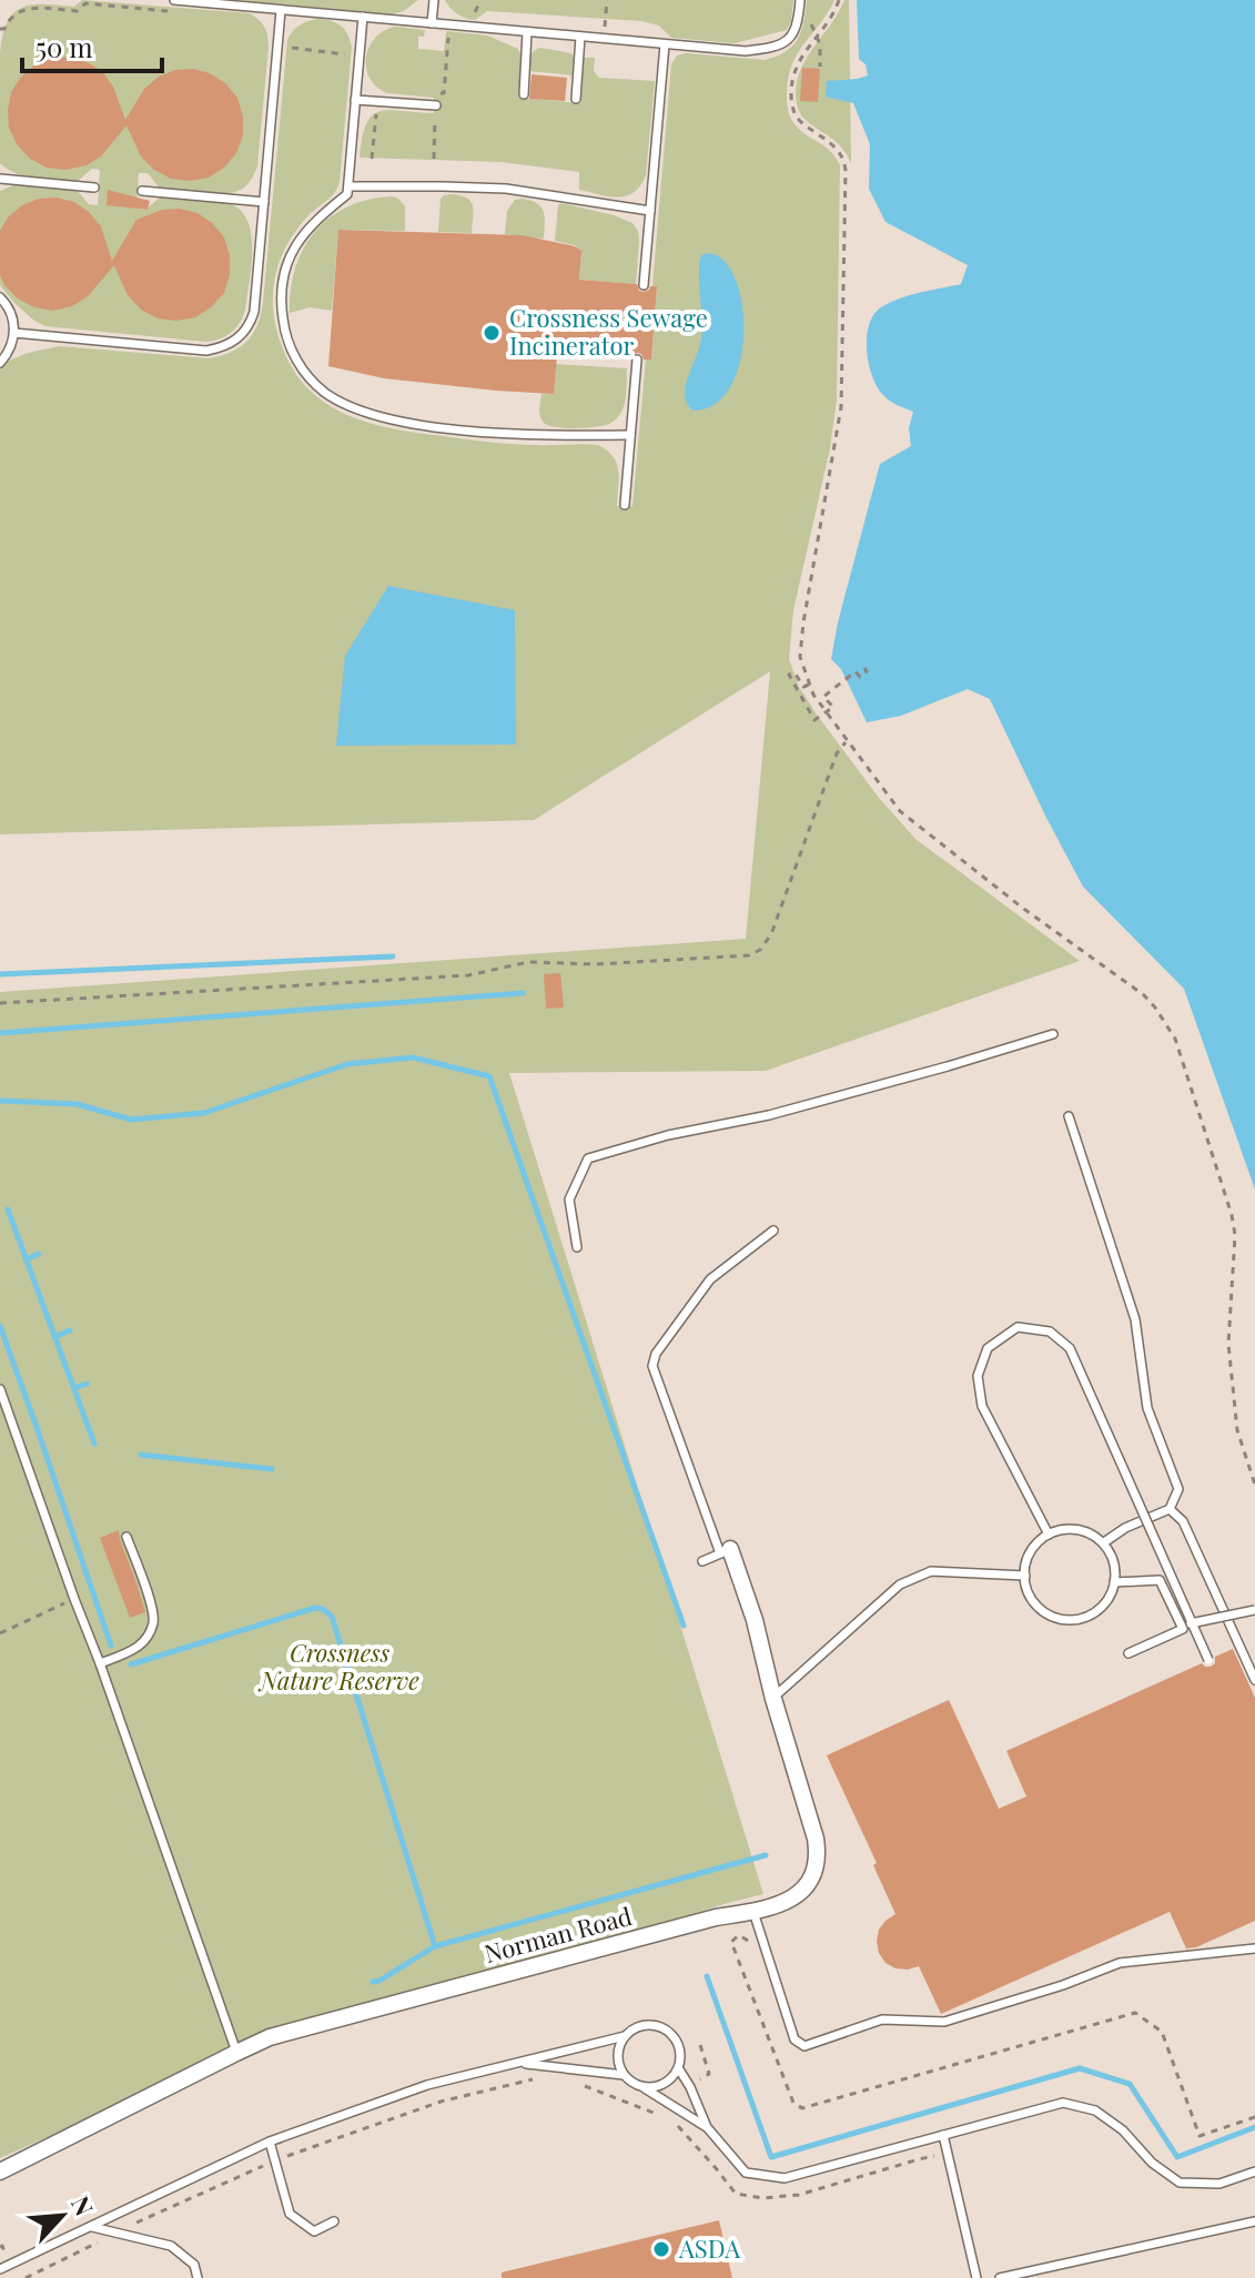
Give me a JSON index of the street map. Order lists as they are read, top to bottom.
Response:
{
  "streets": {
    "street": ["Norman Road"]
  },
  "parks": ["Crossness Nature Reserve"],
  "places": ["Crossness Sewage Incinerator", "ASDA"],
  "scale_bar": "50 m",
  "north": "top right"
}
